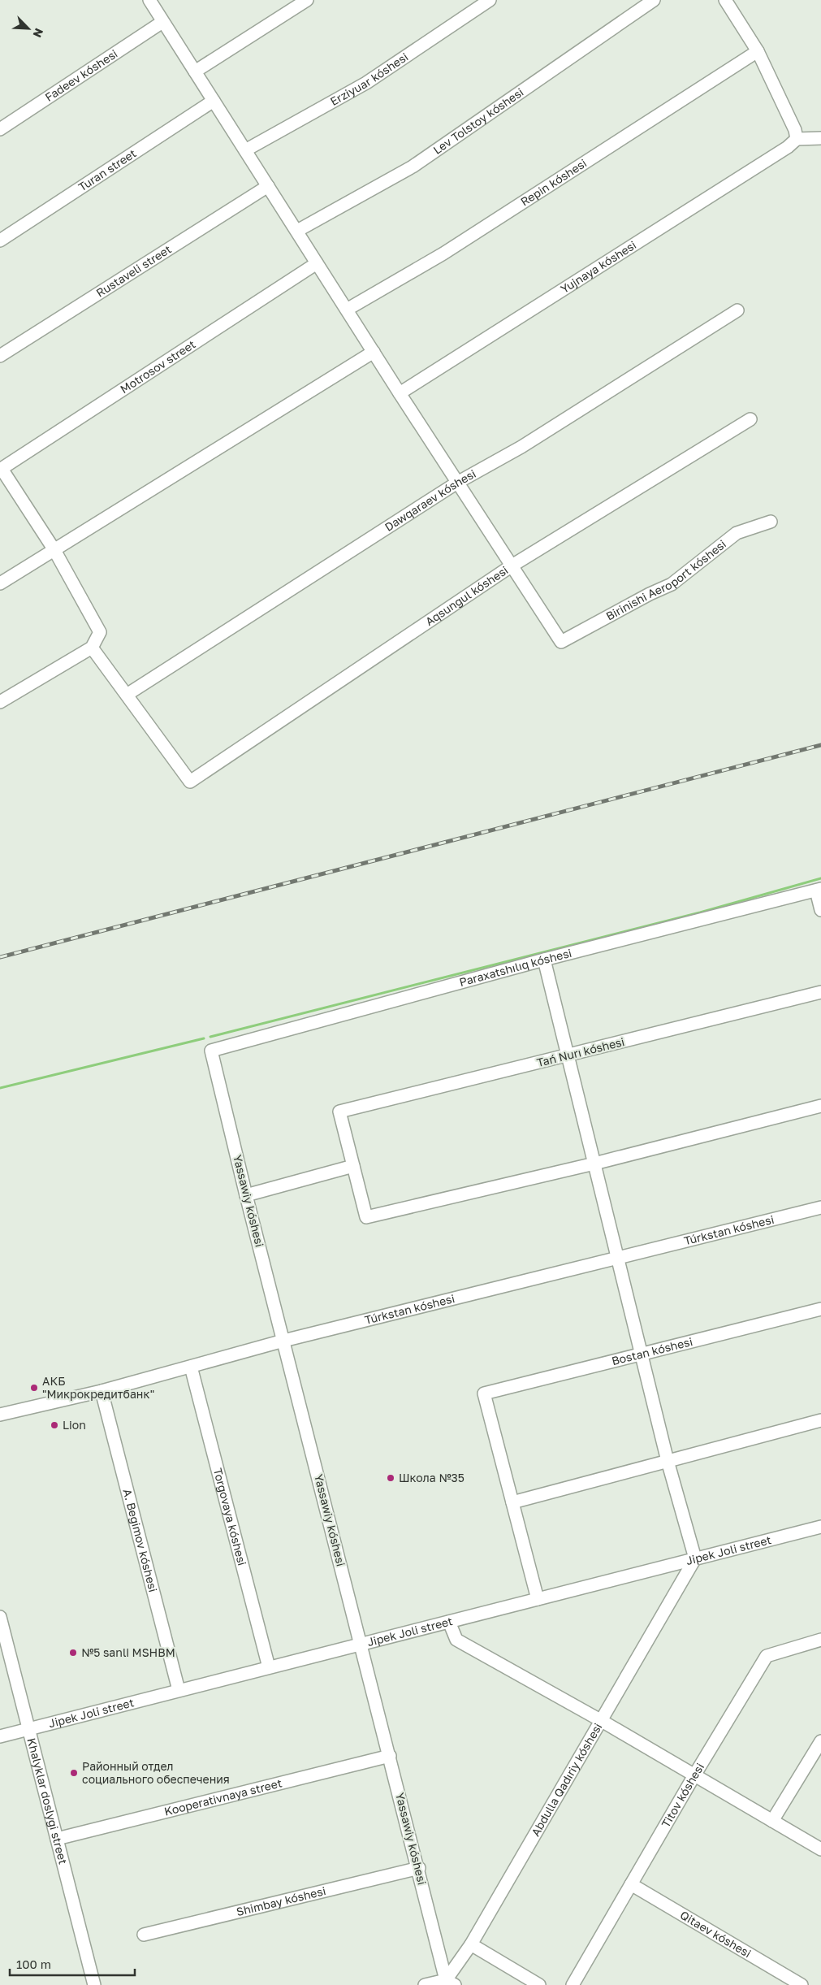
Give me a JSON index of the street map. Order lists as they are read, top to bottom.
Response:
{
  "streets": {
    "street": [
      "Fadeev kóshesi",
      "Erziyuar kóshesi",
      "Lev Tolstoy kóshesi",
      "Turan street",
      "Repin kóshesi",
      "Yujnaya kóshesi",
      "Rustaveli street",
      "Motrosov street",
      "Dawqaraev kóshesi",
      "Birinishi Aeroport kóshesi",
      "Aqsungul kóshesi",
      "Paraxatshılıq kóshesi",
      "Tań Nurı kóshesi",
      "Yassawiy kóshesi",
      "Túrkstan kóshesi",
      "Bostan kóshesi",
      "Torgovaya kóshesi",
      "A. Begimov kóshesi",
      "Jipek Joli street",
      "Abdulla Qadıriy kóshesi",
      "Titov kóshesi",
      "Kooperativnaya street",
      "Khalyklar doslygi street",
      "Shimbay kóshesi",
      "Qitaev kóshesi"
    ]
  },
  "crossings": [
    ["Dawqaraev kóshesi", "Aqsungul kóshesi"],
    ["Birinishi Aeroport kóshesi", "Aqsungul kóshesi"],
    ["Paraxatshılıq kóshesi", "Yassawiy kóshesi"],
    ["Yassawiy kóshesi", "Túrkstan kóshesi"],
    ["Yassawiy kóshesi", "Jipek Joli street"],
    ["Yassawiy kóshesi", "Abdulla Qadıriy kóshesi"],
    ["Yassawiy kóshesi", "Kooperativnaya street"],
    ["Yassawiy kóshesi", "Shimbay kóshesi"],
    ["Túrkstan kóshesi", "Torgovaya kóshesi"],
    ["Túrkstan kóshesi", "A. Begimov kóshesi"],
    ["Torgovaya kóshesi", "Jipek Joli street"],
    ["A. Begimov kóshesi", "Jipek Joli street"],
    ["Jipek Joli street", "Abdulla Qadıriy kóshesi"],
    ["Jipek Joli street", "Khalyklar doslygi street"],
    ["Titov kóshesi", "Qitaev kóshesi"],
    ["Kooperativnaya street", "Khalyklar doslygi street"]
  ],
  "places": [
    "АКБ \"Микрокредитбанк\"",
    "Lion",
    "Школа №35",
    "№5 sanli MSHBM",
    "Районный отдел социального обеспечения"
  ],
  "scale_bar": "100 m",
  "north": "bottom right"
}
